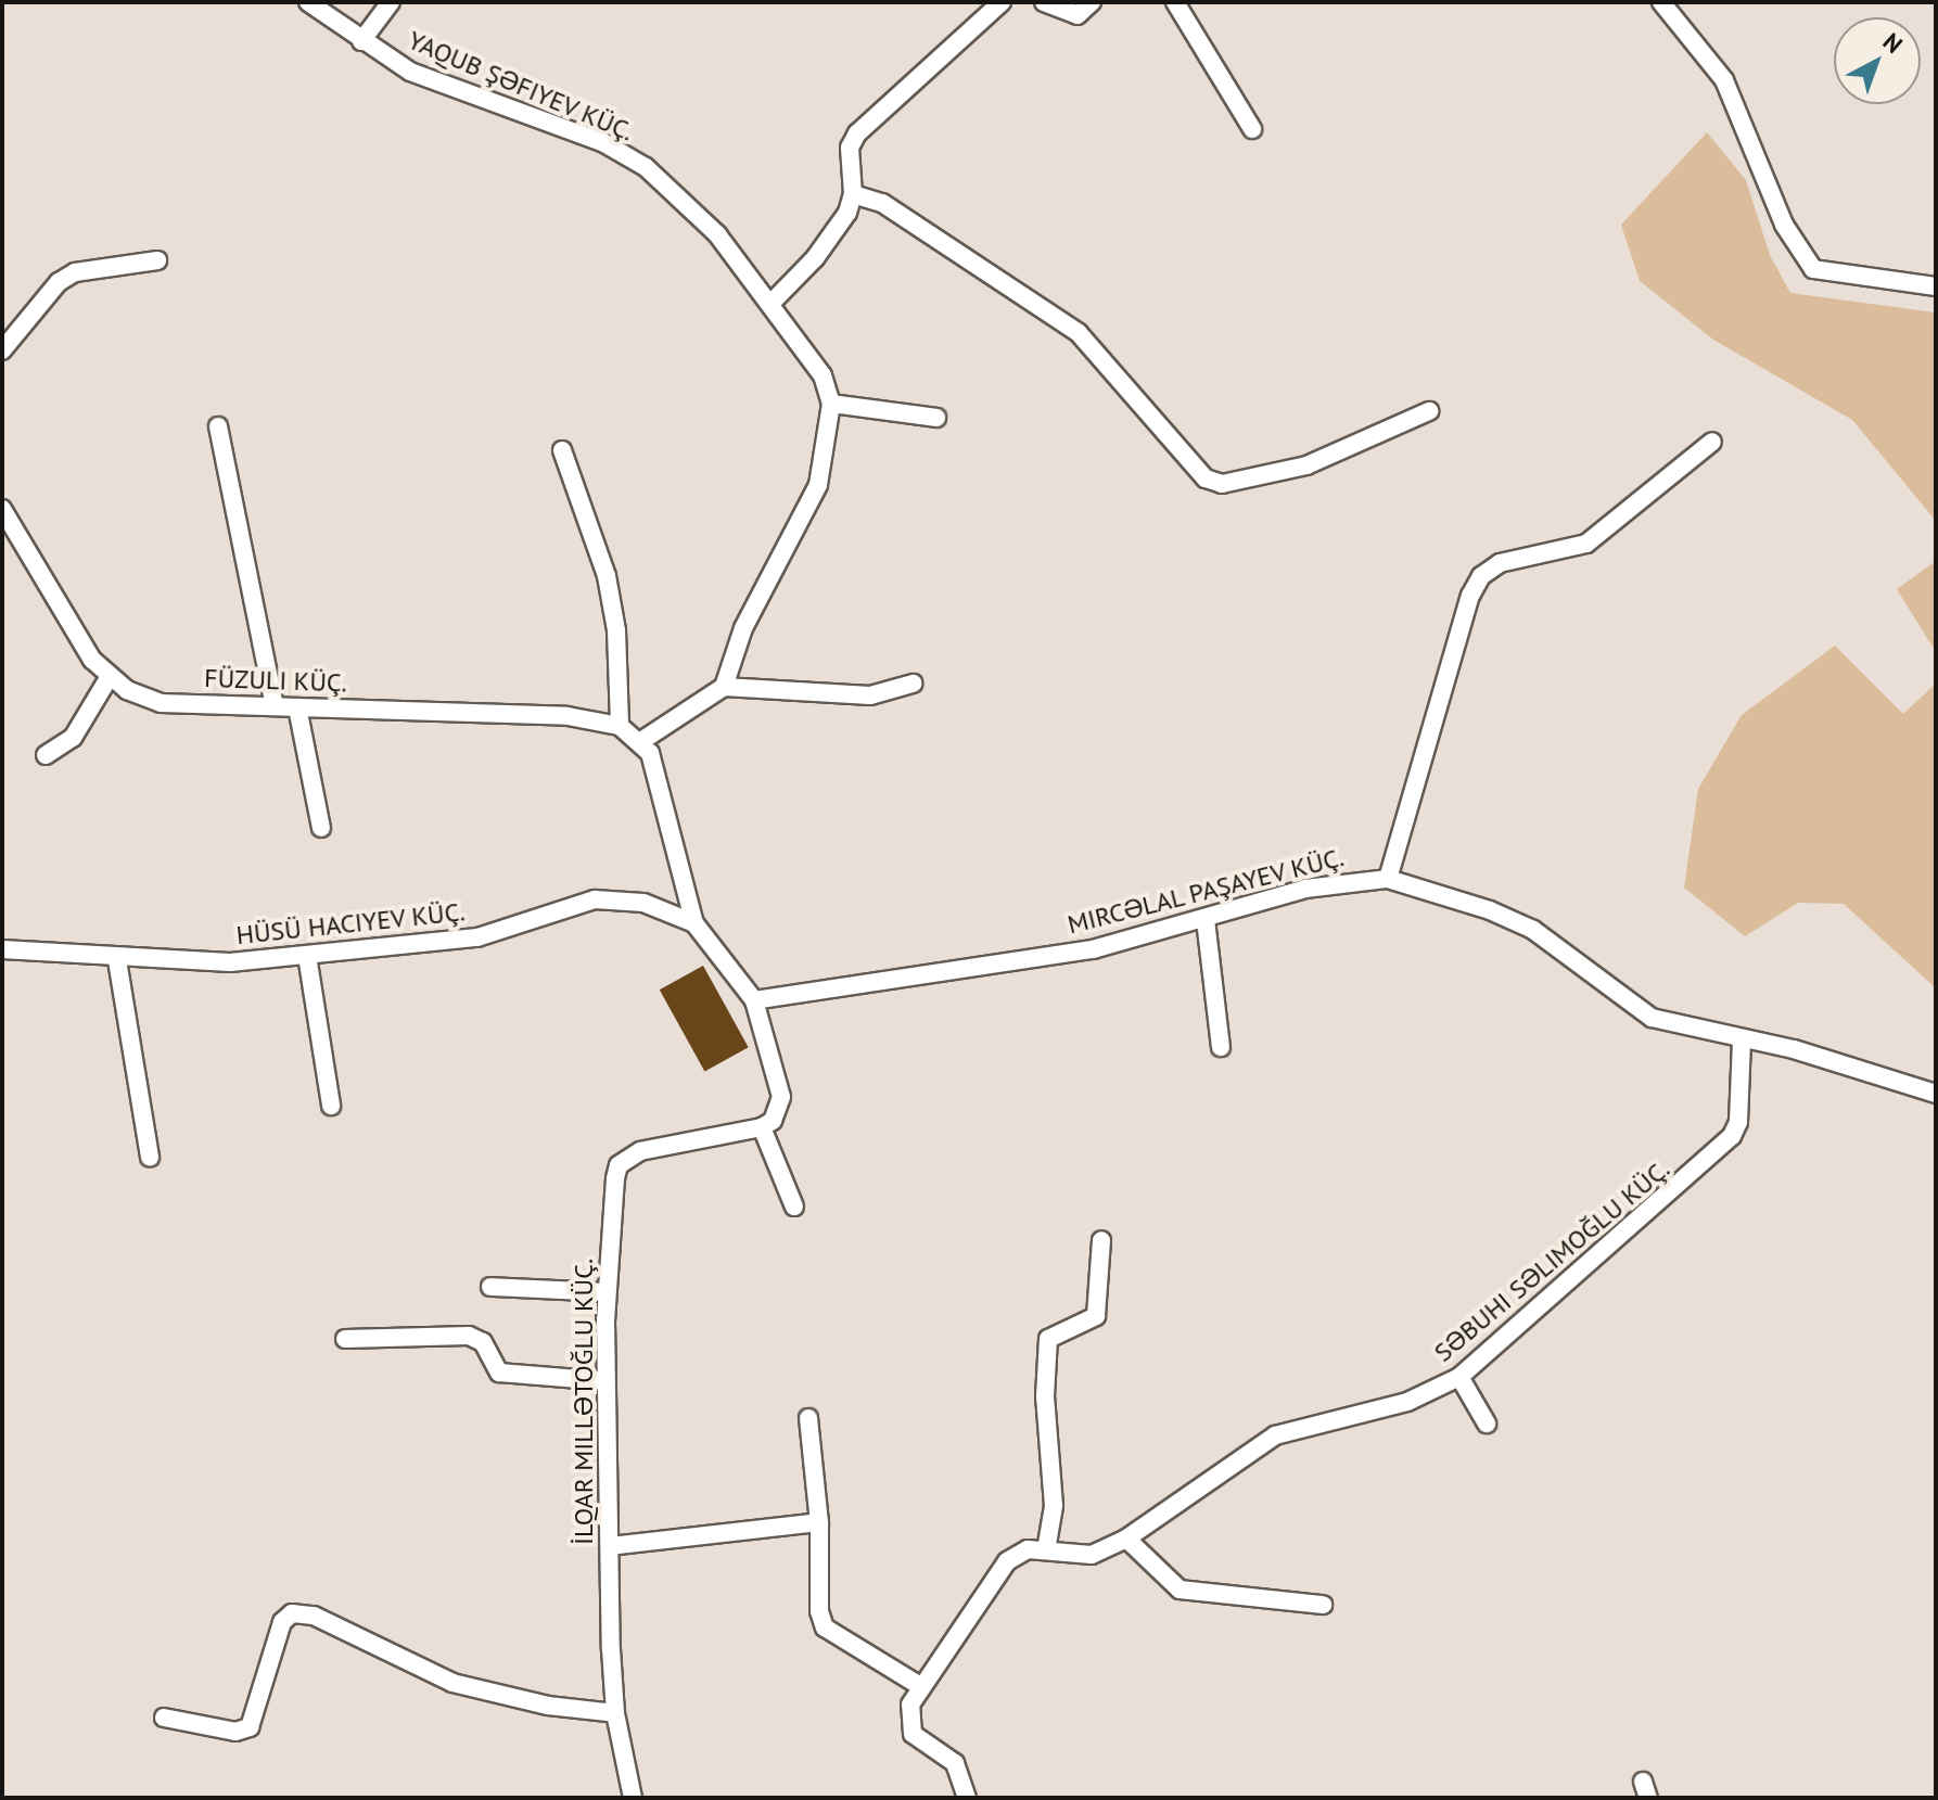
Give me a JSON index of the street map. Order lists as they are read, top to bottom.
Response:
{
  "streets": {
    "street": [
      "YAQUB ŞƏFIYEV KÜÇ.",
      "FÜZULI KÜÇ.",
      "MIRCƏLAL PAŞAYEV KÜÇ.",
      "SƏBUHI SƏLIMOĞLU KÜÇ.",
      "İLQAR MILLƏTOĞLU KÜÇ."
    ]
  },
  "crossings": [
    ["MIRCƏLAL PAŞAYEV KÜÇ.", "SƏBUHI SƏLIMOĞLU KÜÇ."]
  ],
  "north": "top right"
}
